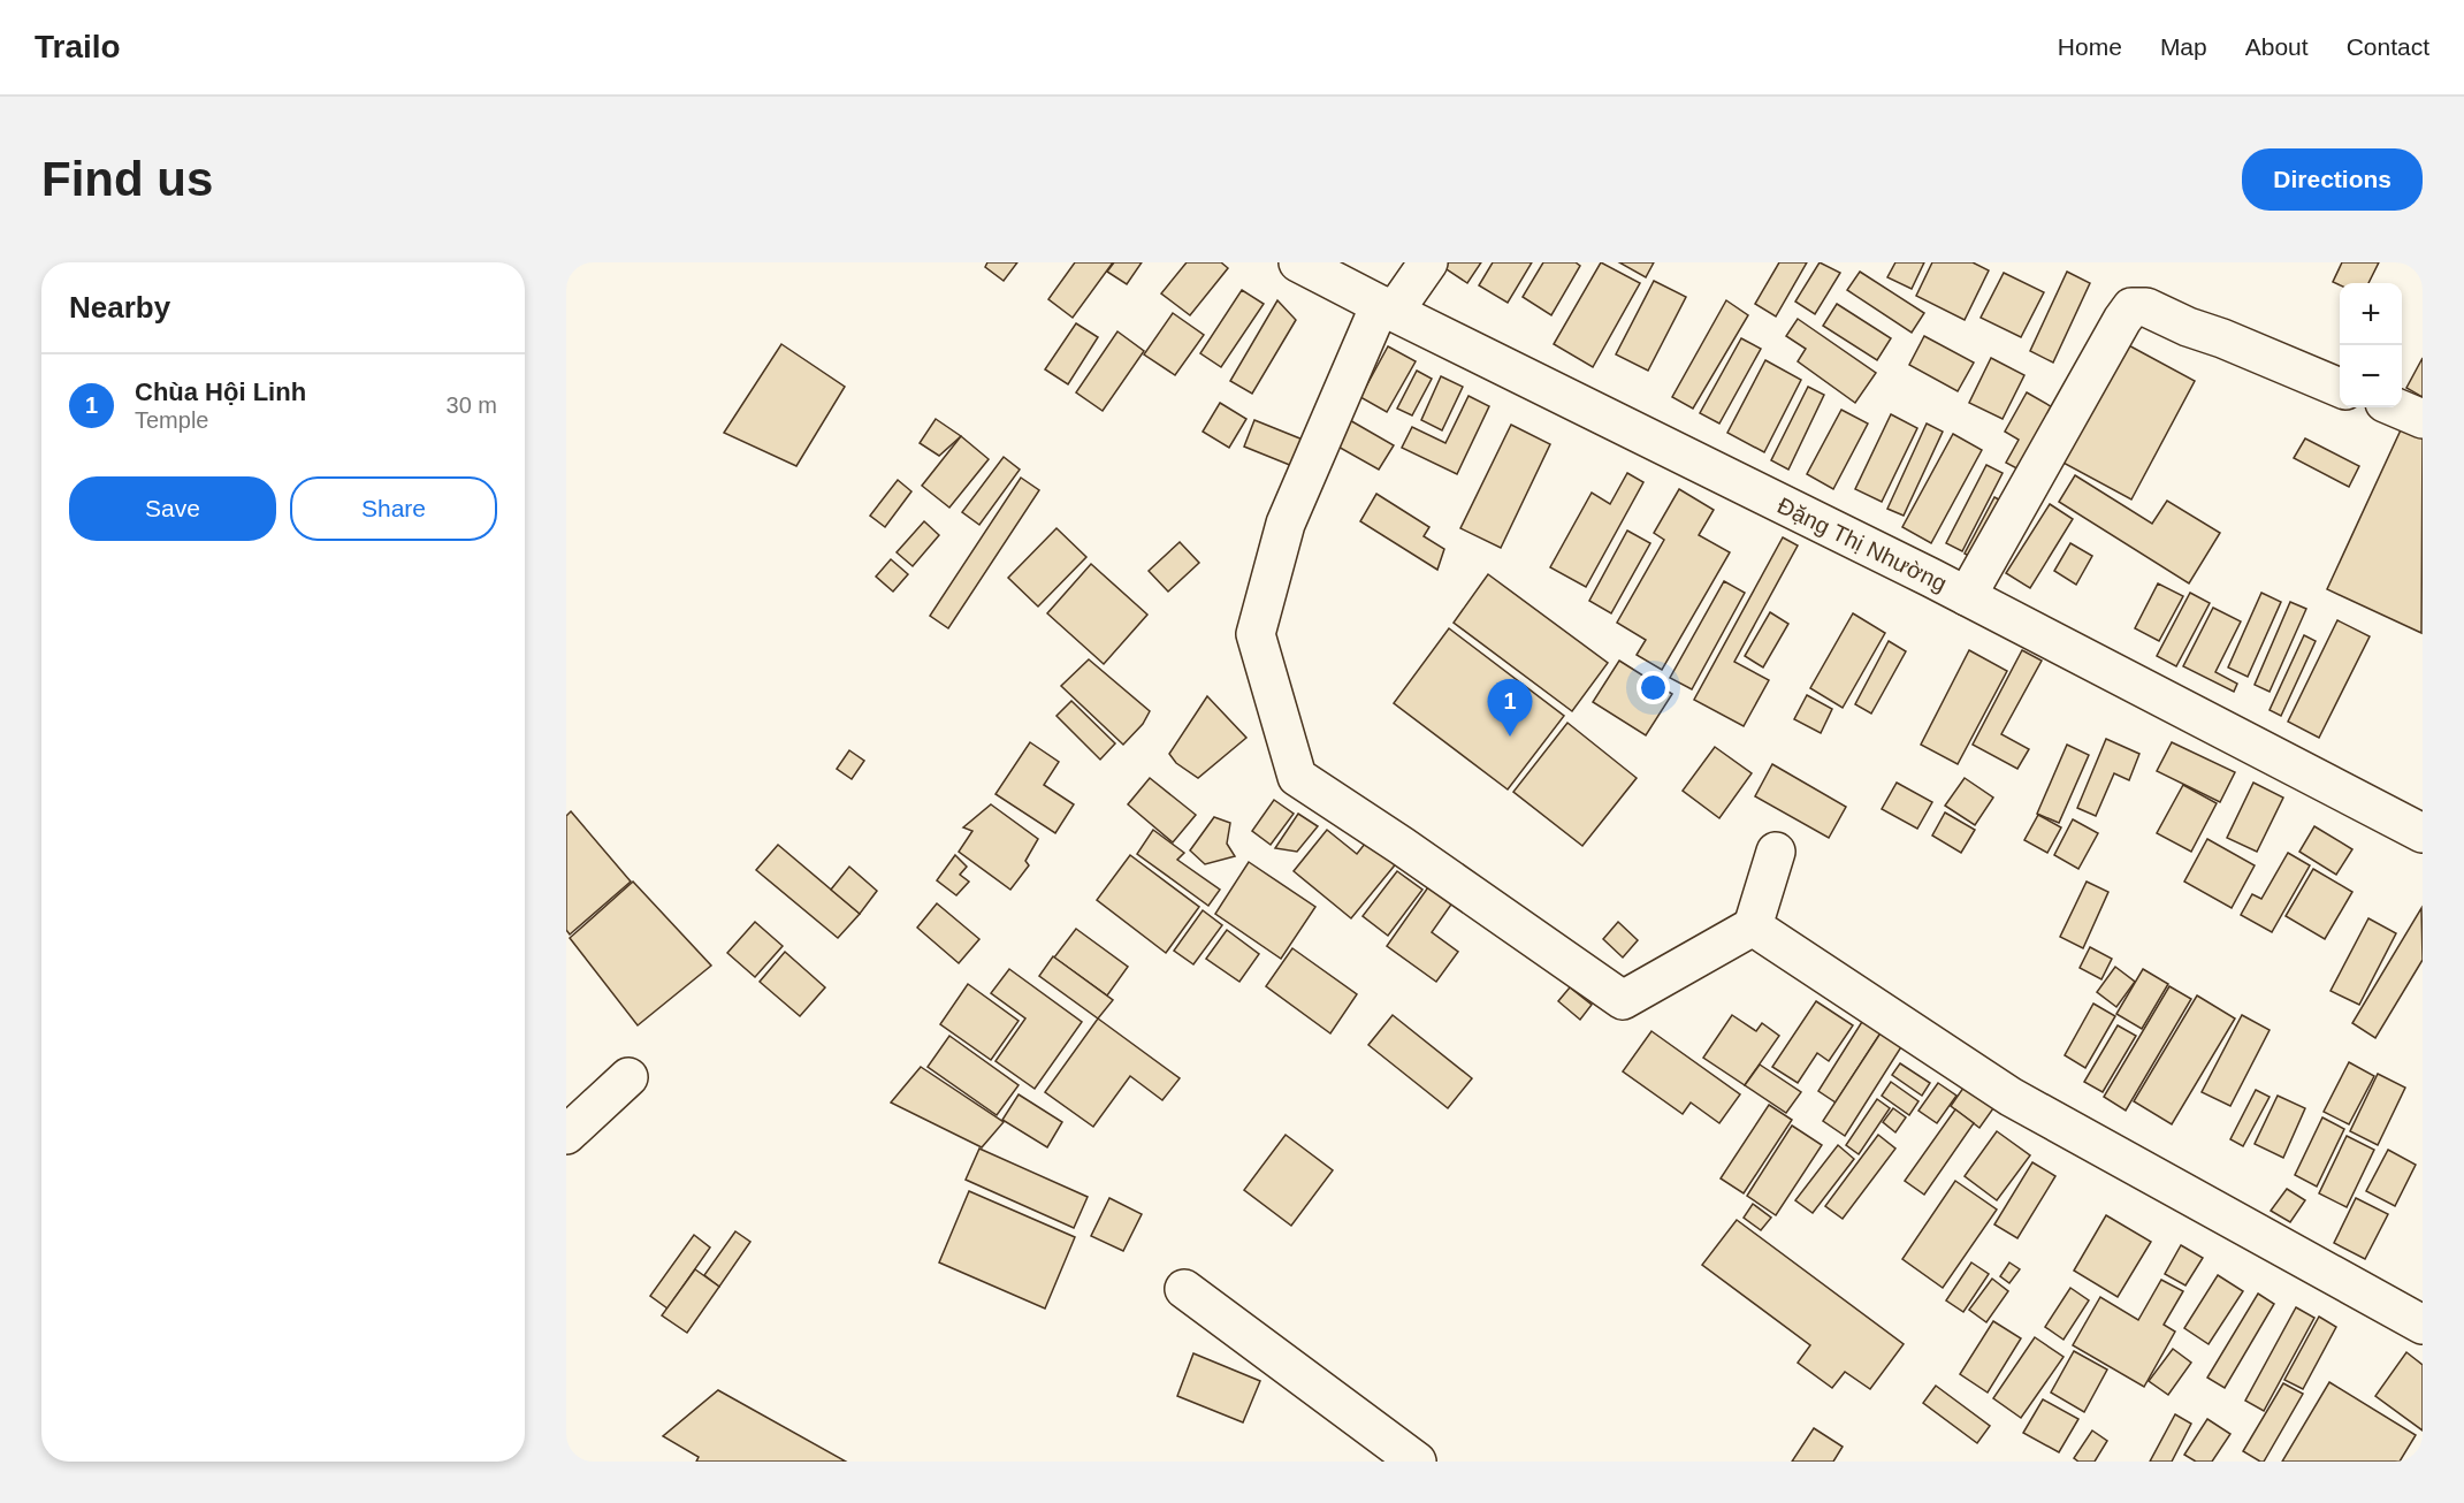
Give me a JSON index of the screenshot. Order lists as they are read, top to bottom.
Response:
{
  "streets": {
    "street": ["Đặng Thị Nhường"]
  },
  "page": {
    "header": "Trailo",
    "nav": [
      "Home",
      "Map",
      "About",
      "Contact"
    ],
    "buttons": [
      "Directions",
      ["Save", "Share"]
    ],
    "title": "Find us",
    "heading": "Nearby",
    "map_buttons": ["+", "−"],
    "list": [
      {
        "mark": "1",
        "name": "Chùa Hội Linh",
        "note": "Temple",
        "value": "30 m"
      }
    ],
    "pins": "1"
  }
}
